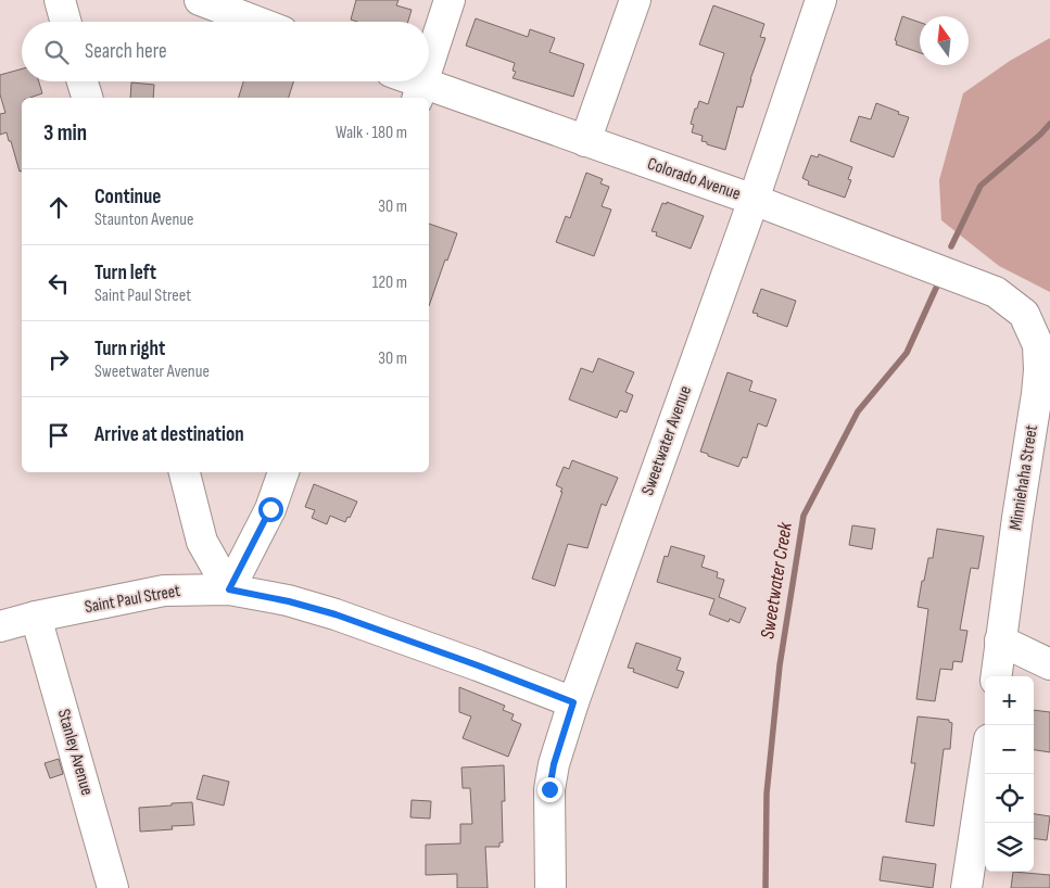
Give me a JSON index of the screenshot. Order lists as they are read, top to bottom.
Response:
{
  "streets": {
    "street": [
      "Colorado Avenue",
      "Sweetwater Avenue",
      "Minniehaha Street",
      "Saint Paul Street",
      "Stanley Avenue"
    ]
  },
  "crossings": [
    ["Colorado Avenue", "Sweetwater Avenue"],
    ["Colorado Avenue", "Minniehaha Street"],
    ["Sweetwater Avenue", "Saint Paul Street"],
    ["Saint Paul Street", "Stanley Avenue"]
  ],
  "water": ["Sweetwater Creek"],
  "north": "top",
  "page": {
    "search": "Search here",
    "heading": ["3 min", "Walk · 180 m"],
    "list": [
      ["Continue", "Staunton Avenue", "30 m"],
      ["Turn left", "Saint Paul Street", "120 m"],
      ["Turn right", "Sweetwater Avenue", "30 m"],
      "Arrive at destination"
    ],
    "map_buttons": ["+", "−"]
  }
}
